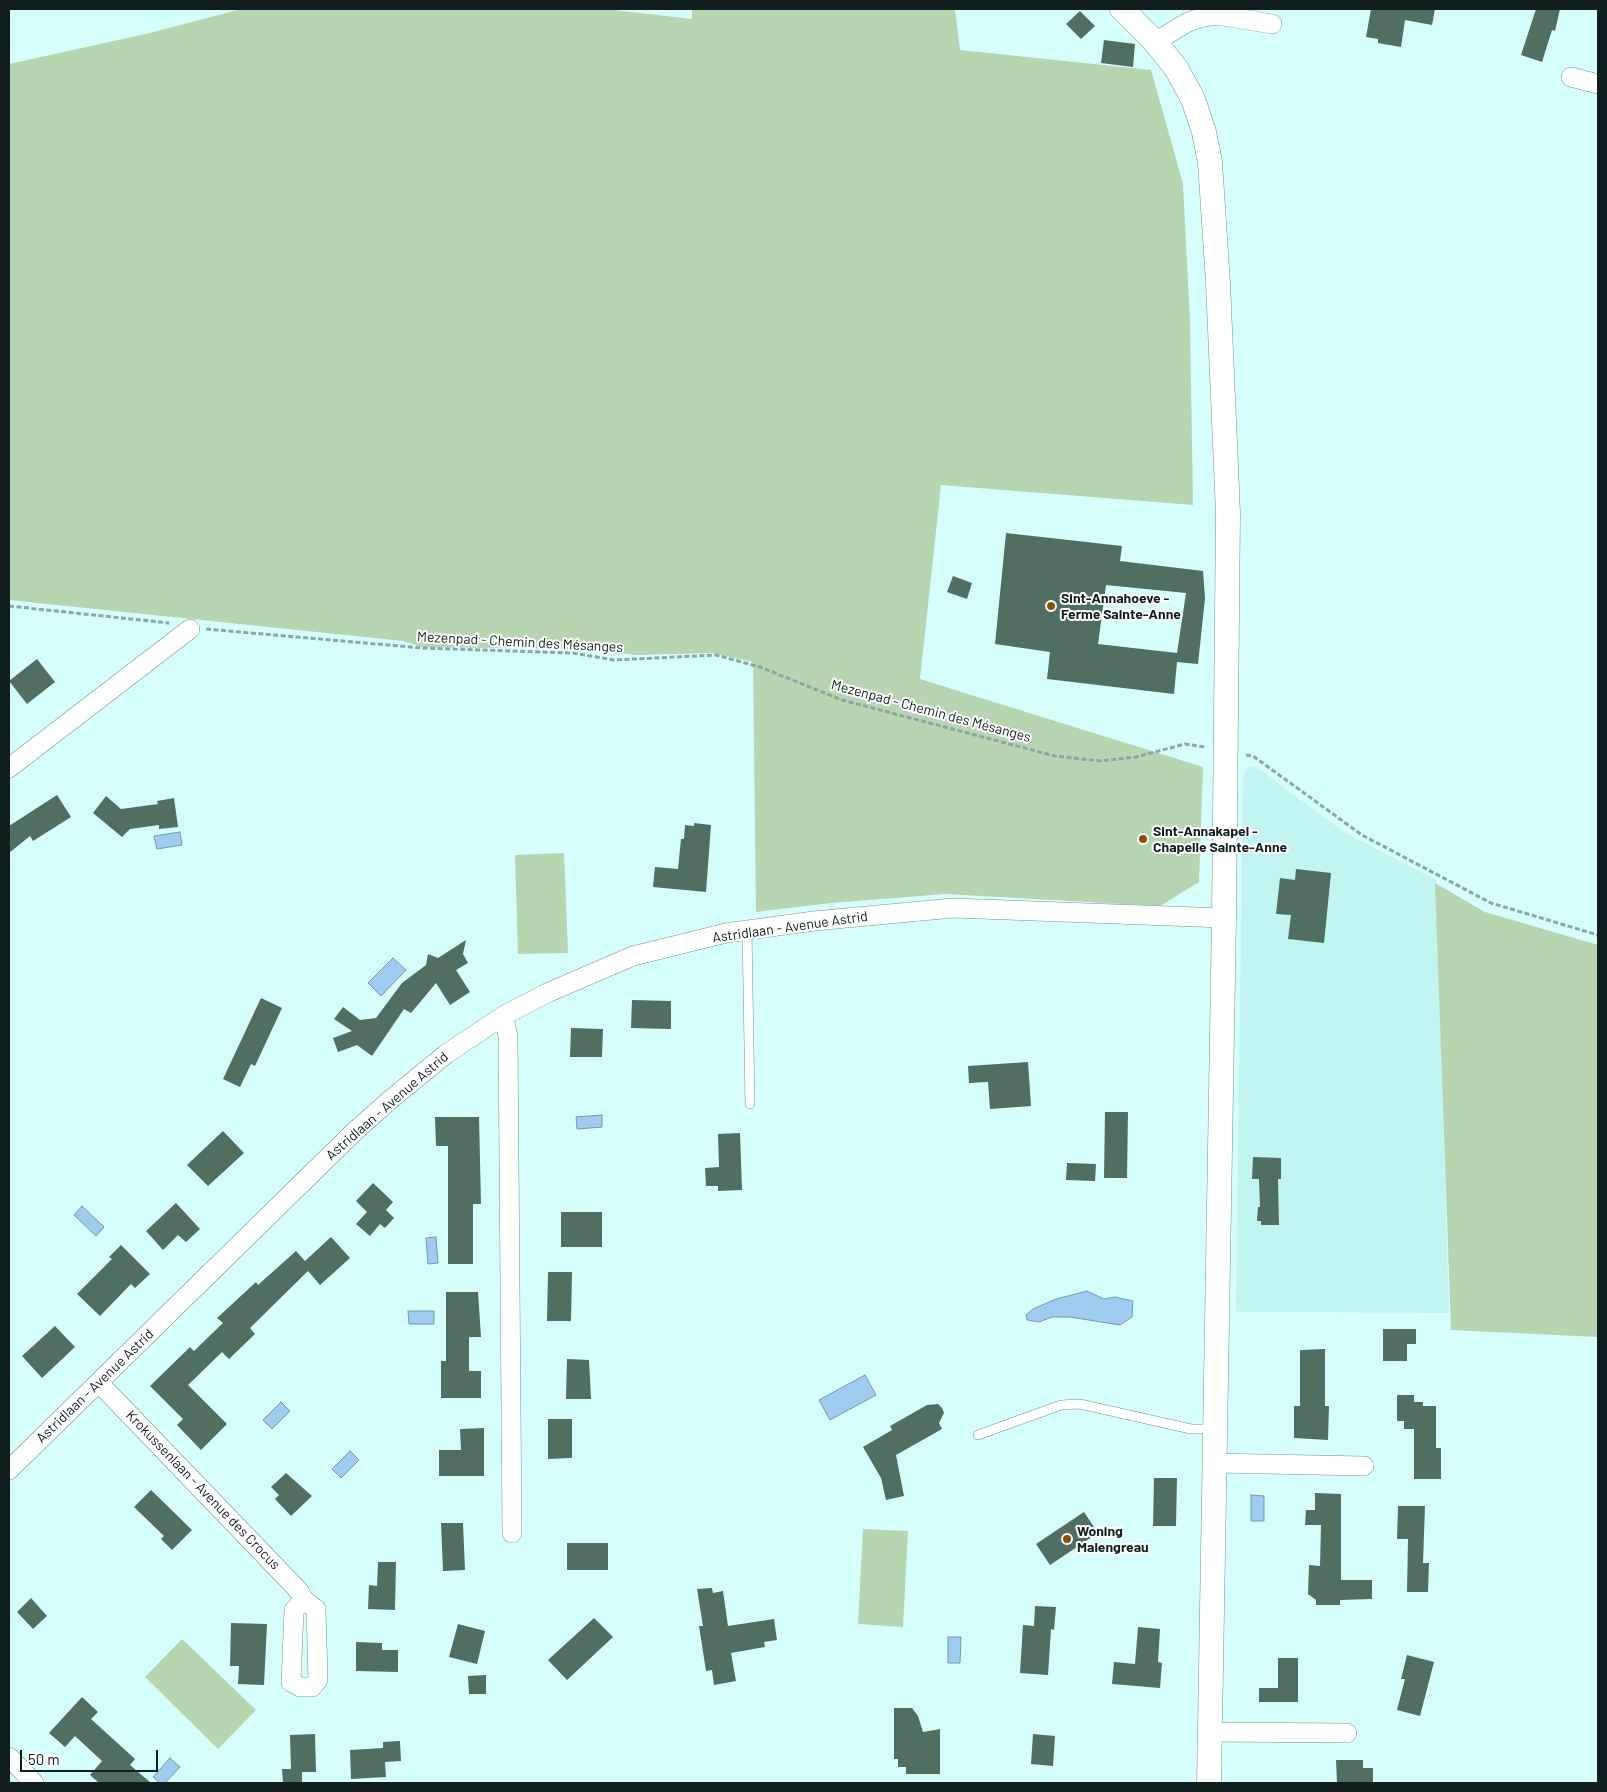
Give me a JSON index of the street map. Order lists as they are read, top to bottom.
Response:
{
  "streets": {
    "street": ["Astridlaan - Avenue Astrid", "Krokussenlaan - Avenue des Crocus"],
    "path": ["Mezenpad - Chemin des Mésanges"]
  },
  "crossings": [
    ["Astridlaan - Avenue Astrid", "Krokussenlaan - Avenue des Crocus"]
  ],
  "places": ["Sint-Annahoeve - Ferme Sainte-Anne", "Sint-Annakapel - Chapelle Sainte-Anne", "Woning Malengreau"],
  "scale_bar": "50 m"
}
